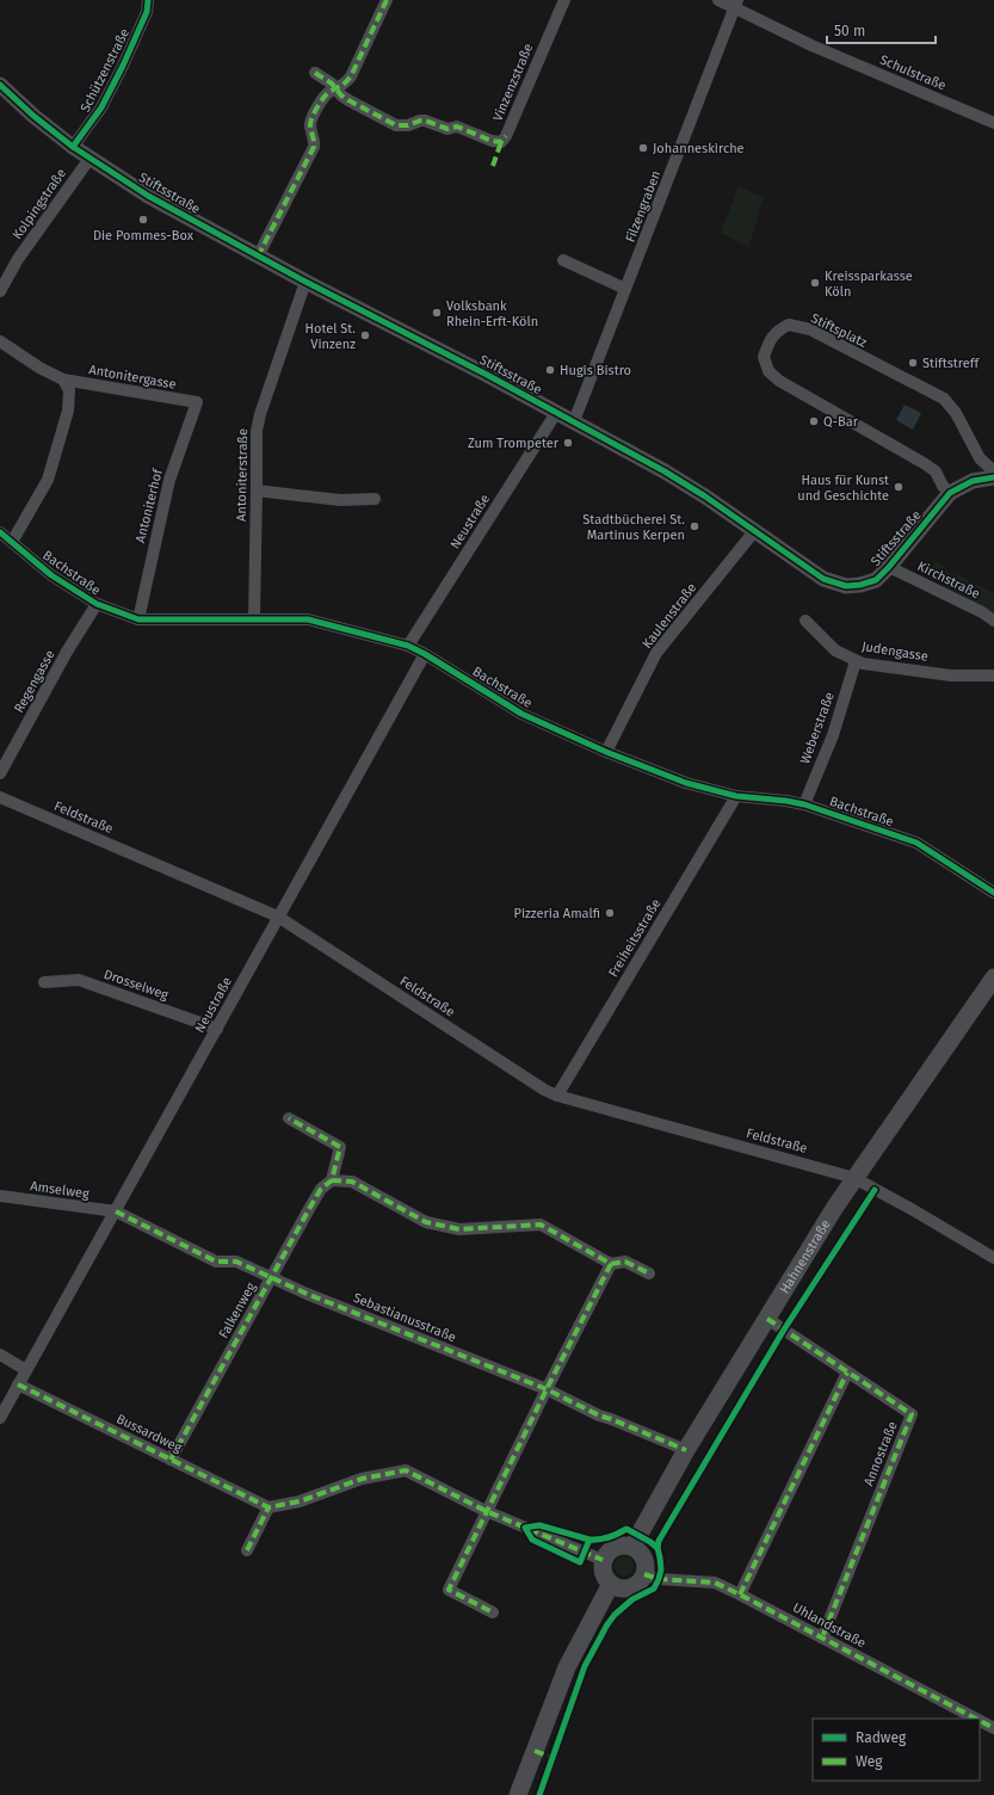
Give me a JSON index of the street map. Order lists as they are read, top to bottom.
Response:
{
  "streets": {
    "main road": ["Hahnenstraße"],
    "street": [
      "Schützenstraße",
      "Schulstraße",
      "Vinzenzstraße",
      "Stiftsstraße",
      "Kolpingstraße",
      "Filzengraben",
      "Stiftsplatz",
      "Antonitergasse",
      "Antoniterstraße",
      "Antoniterhof",
      "Neustraße",
      "Bachstraße",
      "Kirchstraße",
      "Kaulenstraße",
      "Judengasse",
      "Regengasse",
      "Weberstraße",
      "Feldstraße",
      "Freiheitsstraße",
      "Drosselweg",
      "Amselweg",
      "Falkenweg",
      "Sebastianusstraße",
      "Bussardweg",
      "Annostraße",
      "Uhlandstraße"
    ]
  },
  "crossings": [
    ["Schützenstraße", "Stiftsstraße"],
    ["Schulstraße", "Filzengraben"],
    ["Stiftsstraße", "Kolpingstraße"],
    ["Stiftsstraße", "Filzengraben"],
    ["Stiftsstraße", "Stiftsplatz"],
    ["Stiftsstraße", "Antoniterstraße"],
    ["Stiftsstraße", "Neustraße"],
    ["Stiftsstraße", "Kirchstraße"],
    ["Stiftsstraße", "Kaulenstraße"],
    ["Antonitergasse", "Antoniterhof"],
    ["Antoniterstraße", "Bachstraße"],
    ["Antoniterhof", "Bachstraße"],
    ["Neustraße", "Bachstraße"],
    ["Neustraße", "Feldstraße"],
    ["Neustraße", "Drosselweg"],
    ["Neustraße", "Amselweg"],
    ["Neustraße", "Sebastianusstraße"],
    ["Neustraße", "Bussardweg"],
    ["Bachstraße", "Kaulenstraße"],
    ["Bachstraße", "Regengasse"],
    ["Bachstraße", "Weberstraße"],
    ["Bachstraße", "Freiheitsstraße"],
    ["Judengasse", "Weberstraße"],
    ["Feldstraße", "Freiheitsstraße"],
    ["Feldstraße", "Hahnenstraße"],
    ["Amselweg", "Sebastianusstraße"],
    ["Hahnenstraße", "Sebastianusstraße"],
    ["Hahnenstraße", "Annostraße"],
    ["Hahnenstraße", "Uhlandstraße"],
    ["Falkenweg", "Sebastianusstraße"],
    ["Falkenweg", "Bussardweg"],
    ["Annostraße", "Uhlandstraße"]
  ],
  "places": [
    "Johanneskirche",
    "Die Pommes-Box",
    "Kreissparkasse Köln",
    "Volksbank Rhein-Erft-Köln",
    "Hotel St. Vinzenz",
    "Stiftstreff",
    "Hugis Bistro",
    "Q-Bar",
    "Zum Trompeter",
    "Haus für Kunst und Geschichte",
    "Stadtbücherei St. Martinus Kerpen",
    "Pizzeria Amalfi"
  ],
  "legend": ["Radweg", "Weg"],
  "scale_bar": "50 m"
}
